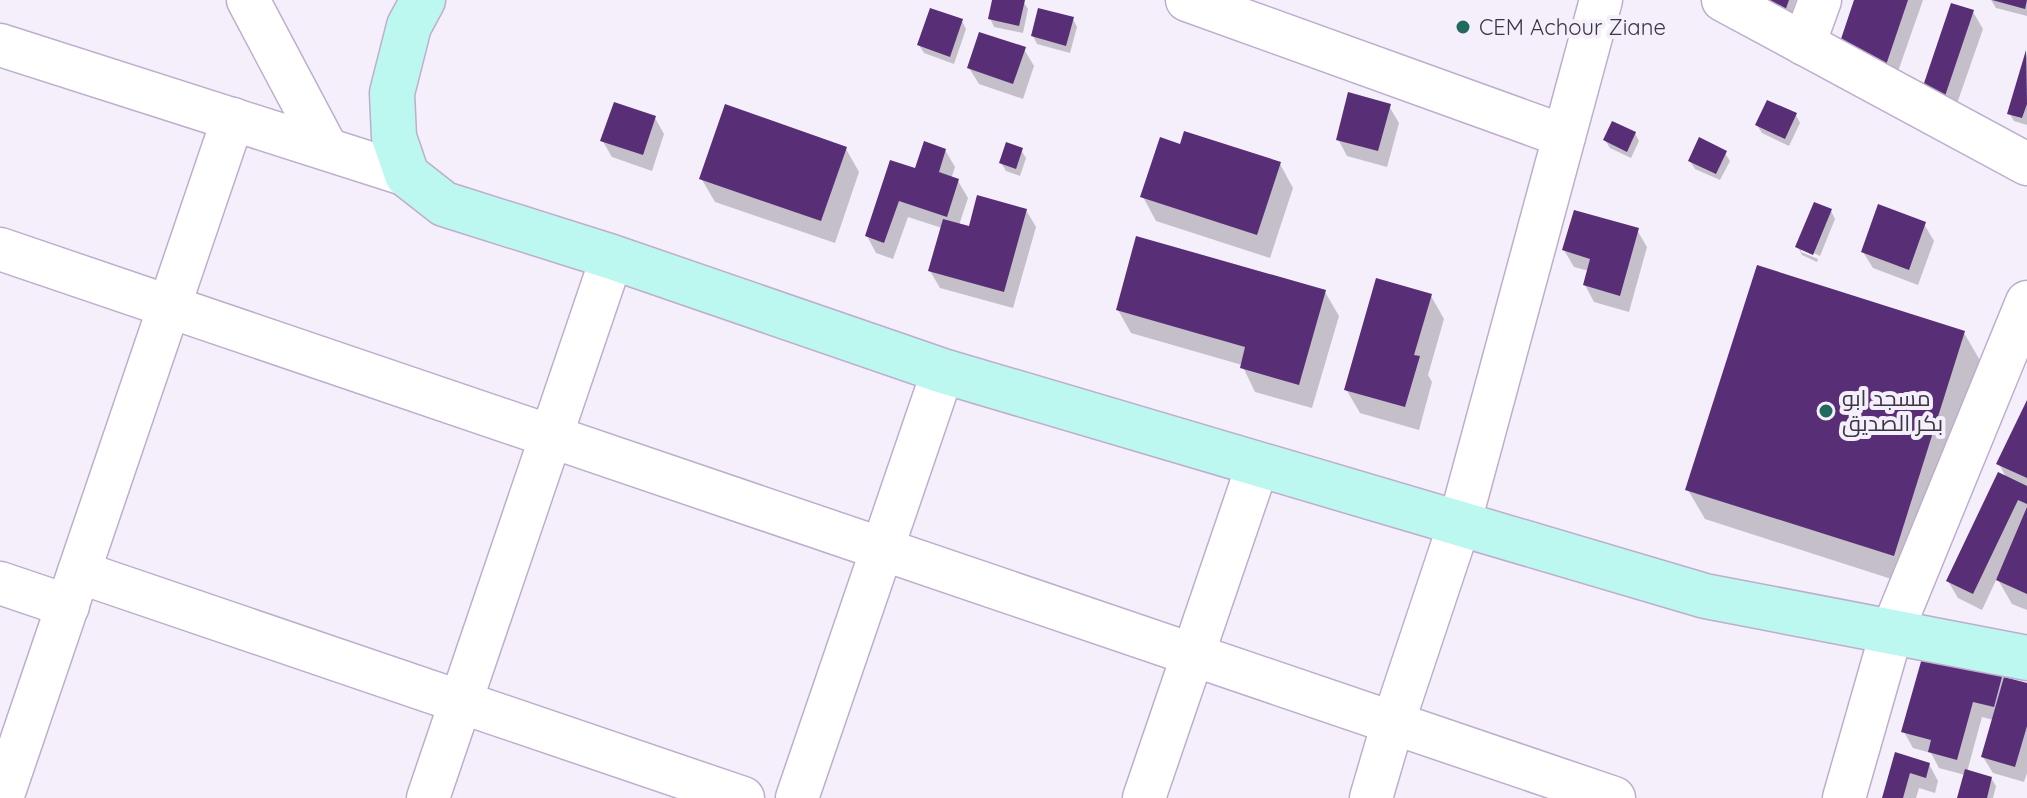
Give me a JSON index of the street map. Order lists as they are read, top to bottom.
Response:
{
  "places": ["CEM Achour Ziane", "مسجد ابو بكر الصديق"]
}
